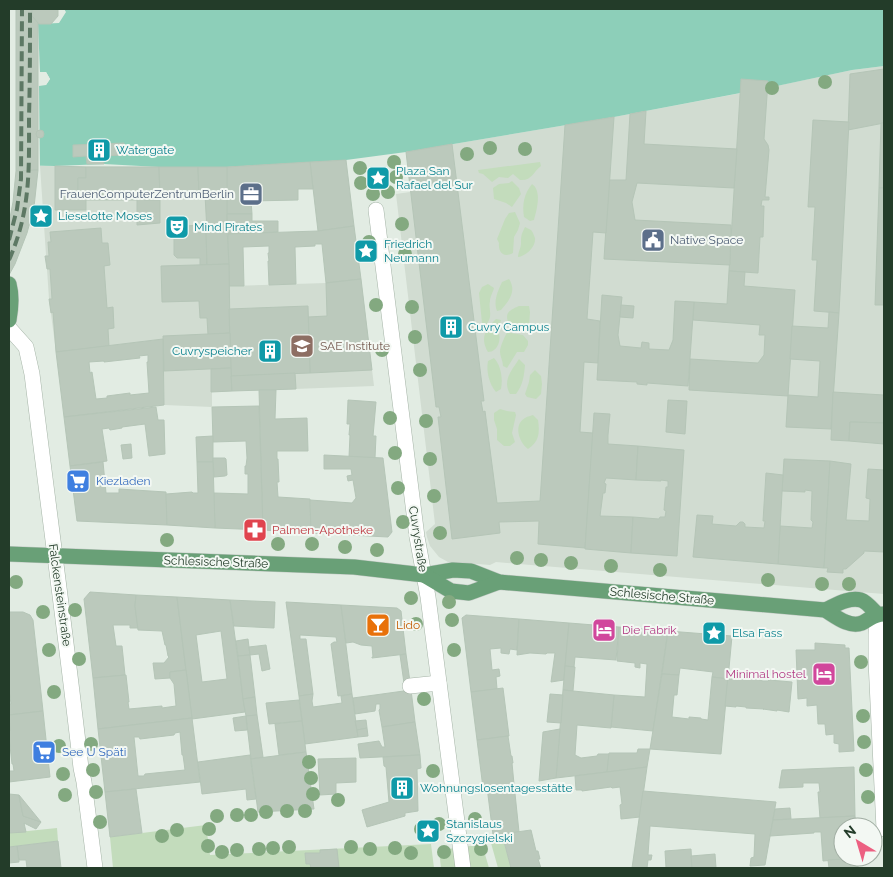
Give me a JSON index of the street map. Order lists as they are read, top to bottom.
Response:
{
  "streets": {
    "main road": ["Schlesische Straße"],
    "street": ["Cuvrystraße", "Falckensteinstraße"]
  },
  "crossings": [
    ["Cuvrystraße", "Schlesische Straße"],
    ["Schlesische Straße", "Falckensteinstraße"]
  ],
  "places": {
    "building": [
      "Watergate",
      "Cuvry Campus",
      "Cuvryspeicher",
      "Wohnungslosentagesstätte"
    ],
    "place": [
      "Plaza San Rafael del Sur",
      "Lieselotte Moses",
      "Friedrich Neumann",
      "Elsa Fass",
      "Stanislaus Szczygielski"
    ],
    "office": ["FrauenComputerZentrumBerlin"],
    "theatre": ["Mind Pirates"],
    "public building": ["Native Space"],
    "school or university": ["SAE Institute"],
    "supermarket": ["Kiezladen", "See U Späti"],
    "pharmacy": ["Palmen-Apotheke"],
    "bar": ["Lido"],
    "hotel": ["Die Fabrik", "Minimal hostel"]
  },
  "north": "top left"
}
